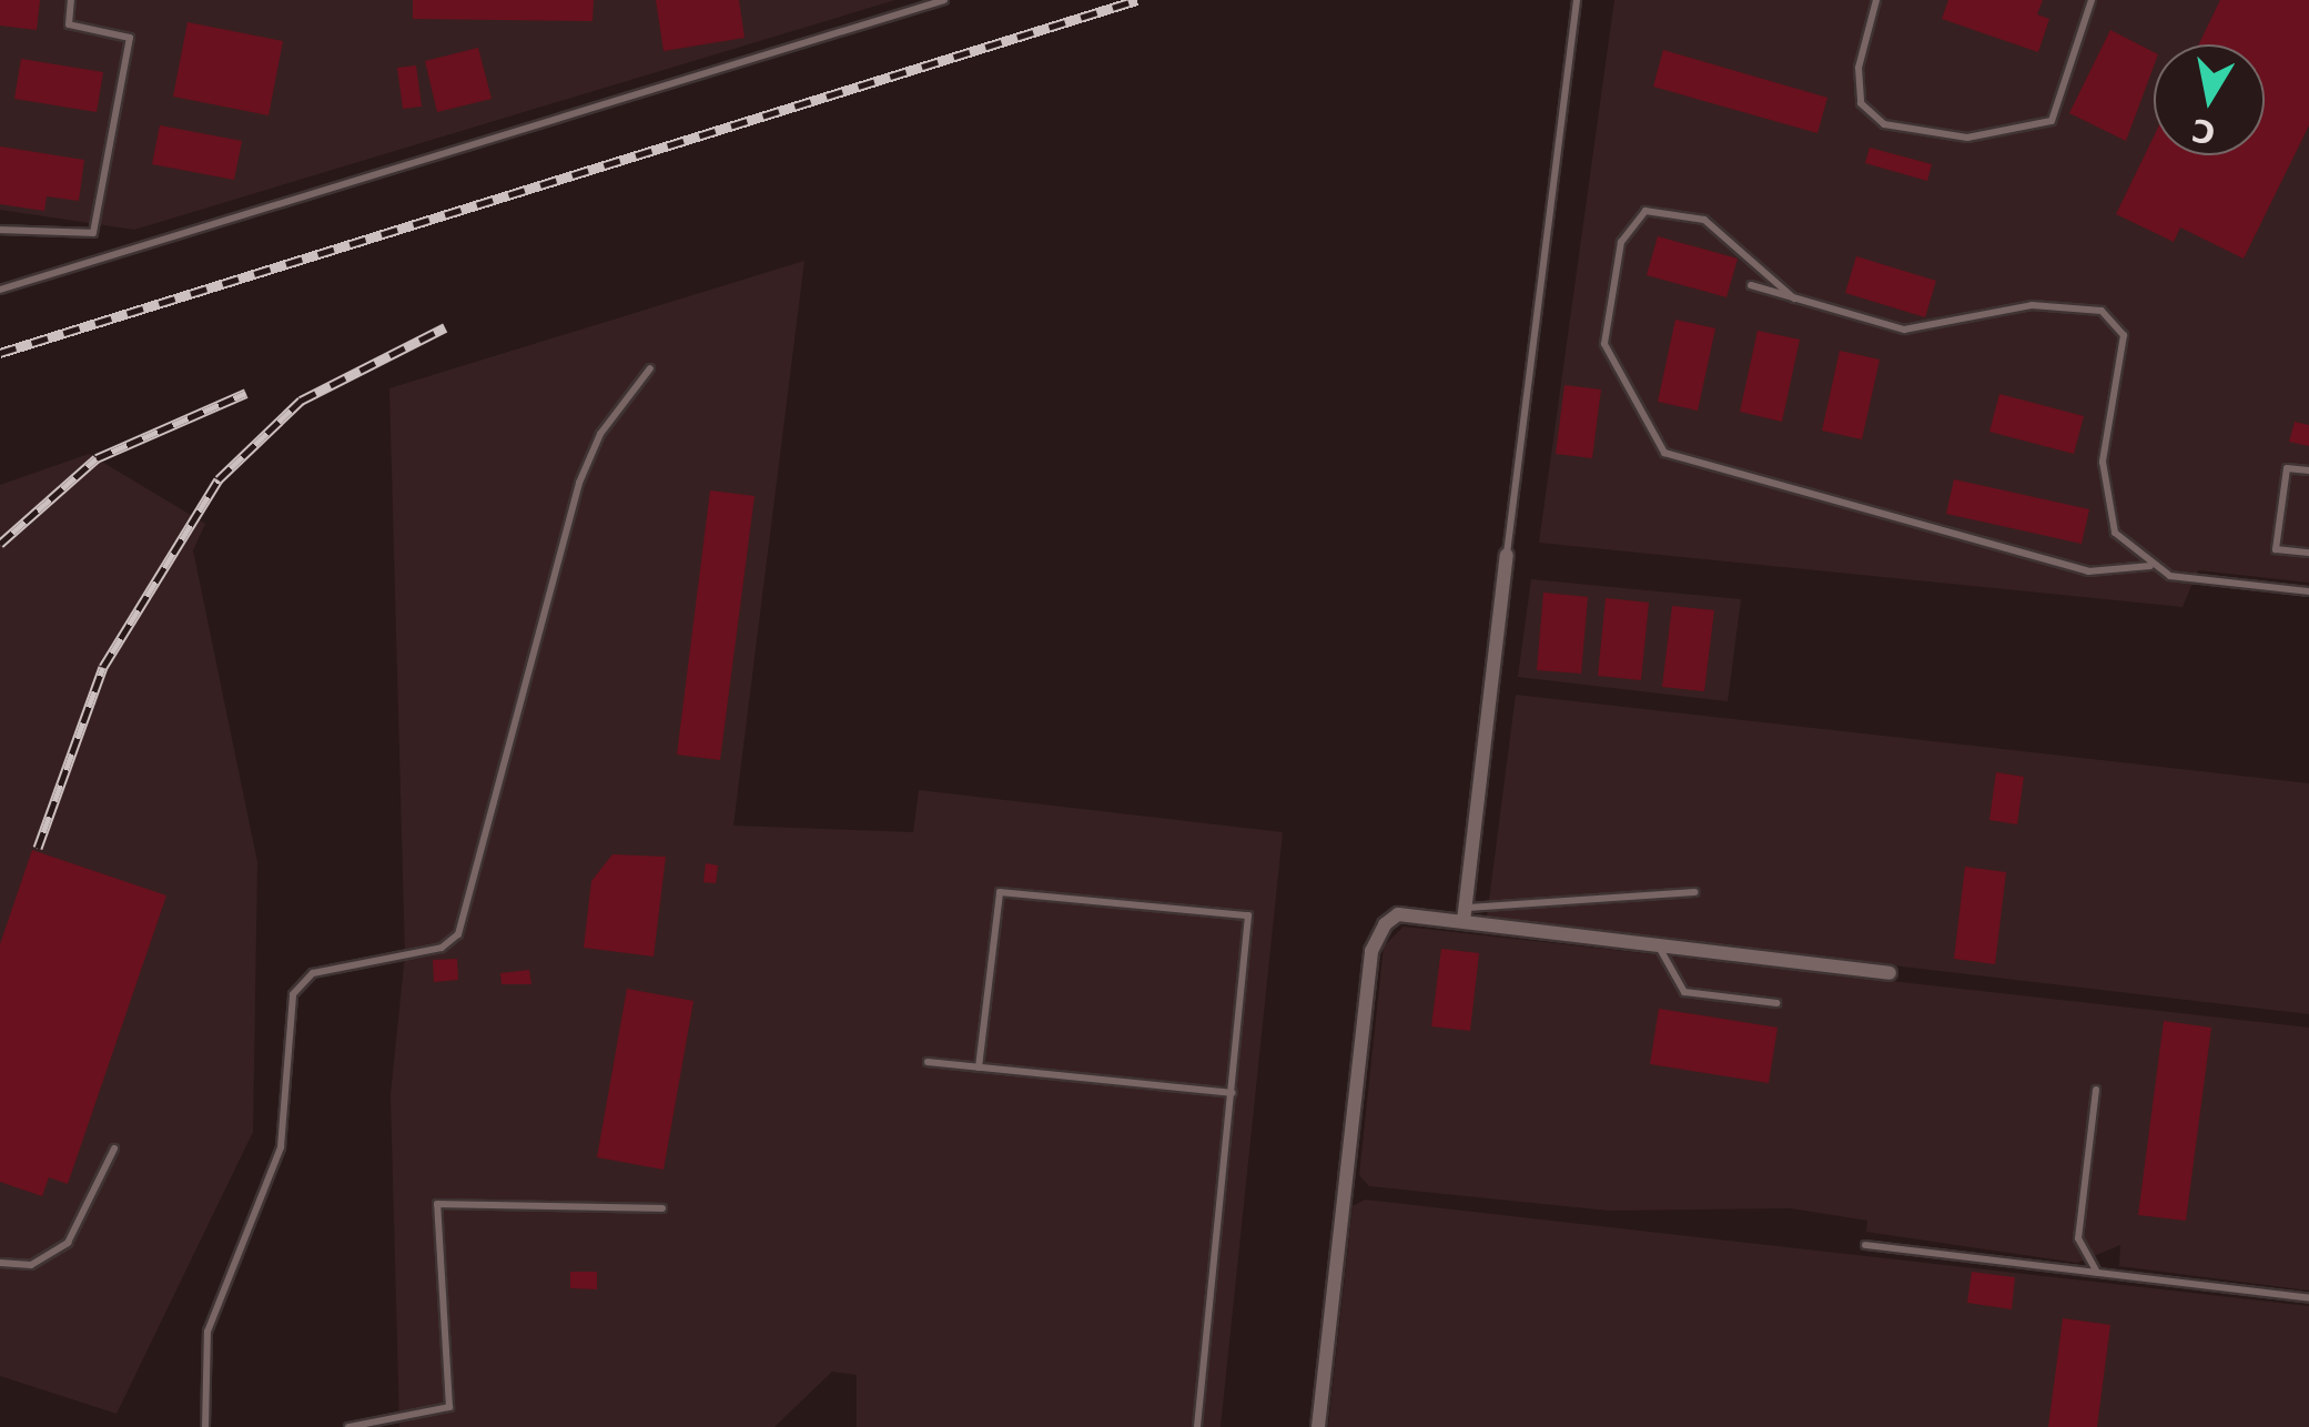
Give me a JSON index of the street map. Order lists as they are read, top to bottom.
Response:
{
  "north": "bottom"
}
